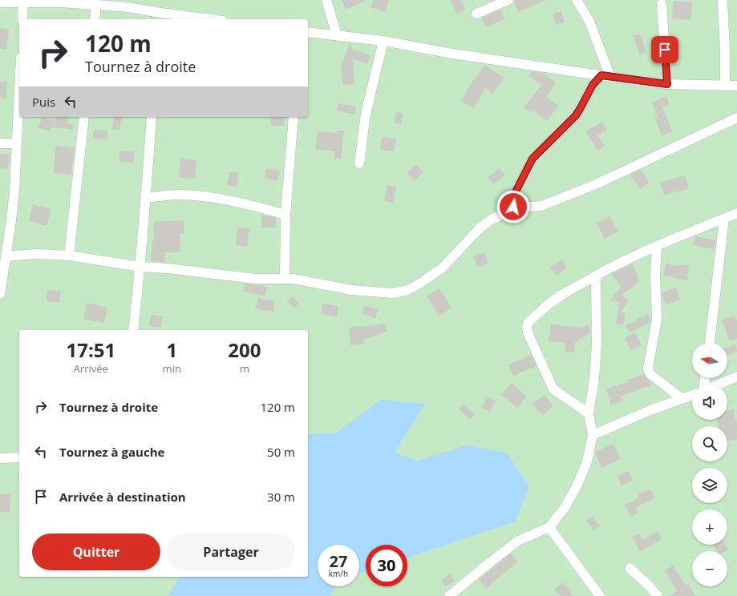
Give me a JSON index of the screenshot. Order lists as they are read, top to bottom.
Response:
{
  "north": "left",
  "page": {
    "turn": ["120 m", "Tournez à droite"],
    "then": "Puis",
    "eta": [
      "17:51",
      "Arrivée",
      "1",
      "min",
      "200",
      "m"
    ],
    "map_buttons": ["+", "−"],
    "list": [
      {
        "name": "Tournez à droite",
        "value": "120 m"
      },
      {
        "name": "Tournez à gauche",
        "value": "50 m"
      },
      {
        "name": "Arrivée à destination",
        "value": "30 m"
      }
    ],
    "buttons": ["Quitter", "Partager"],
    "speed": "27 km/h",
    "limit": "30"
  }
}
